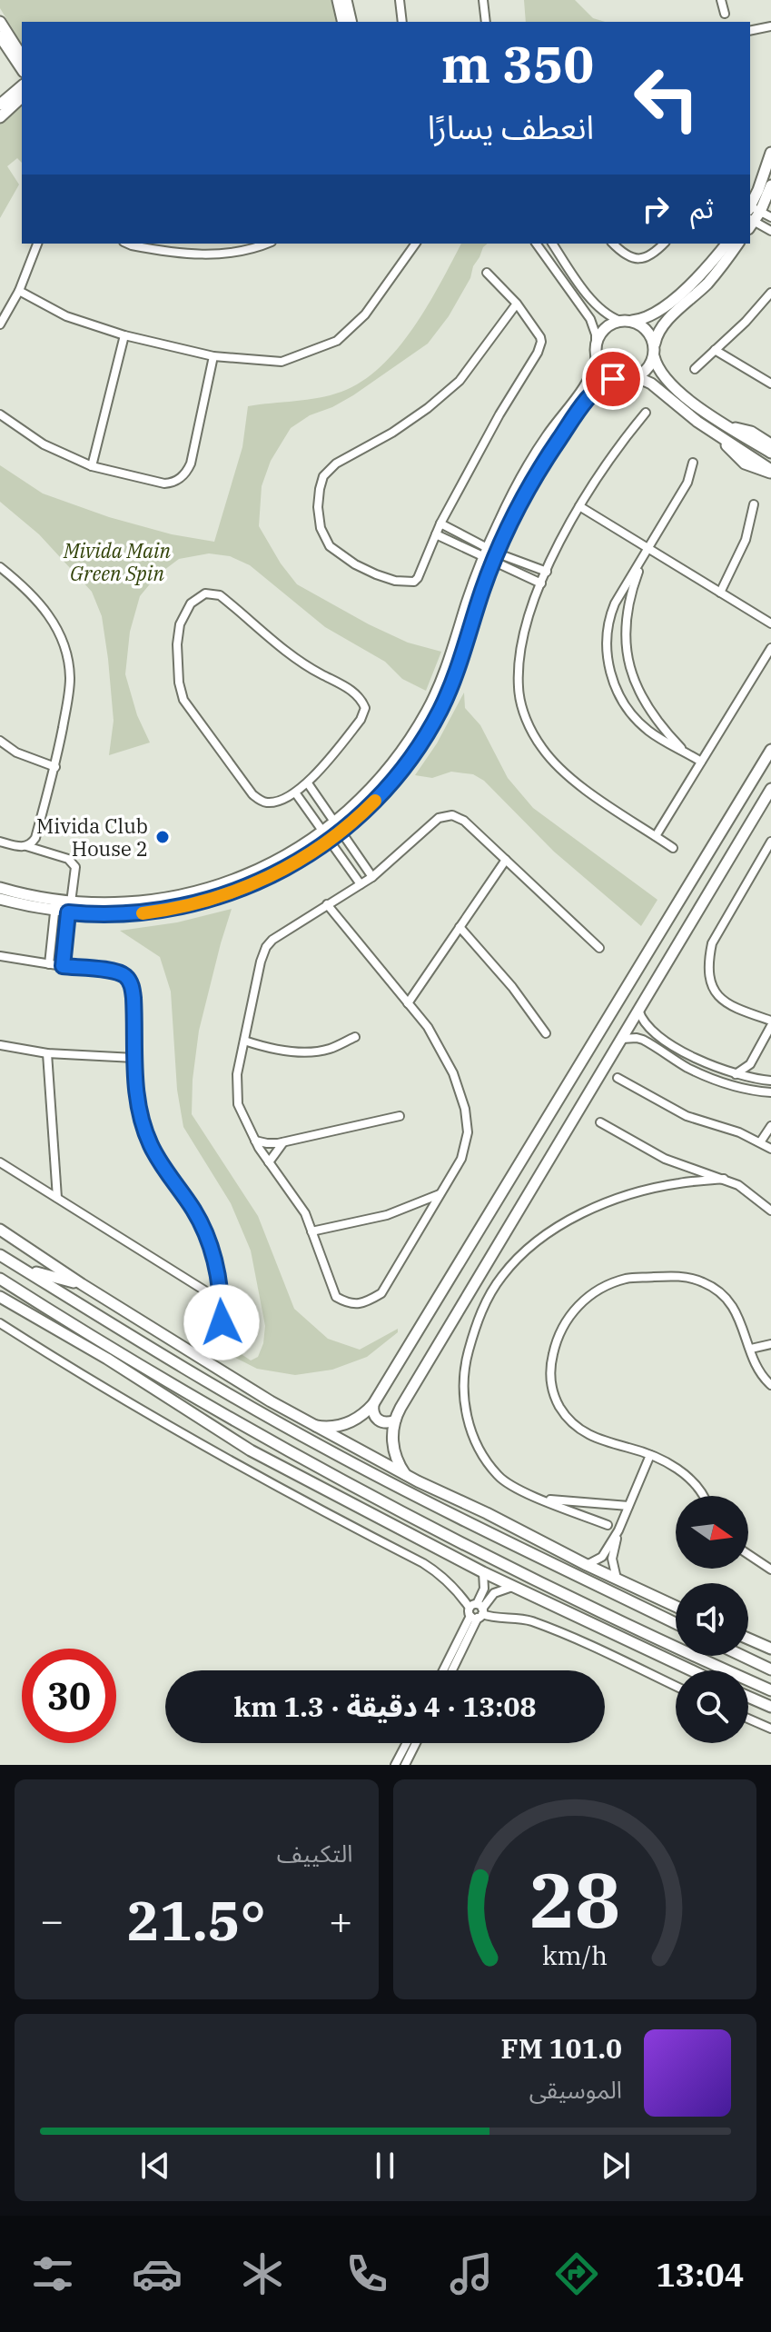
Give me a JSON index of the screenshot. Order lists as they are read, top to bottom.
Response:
{
  "parks": ["Mivida Main Green Spin"],
  "places": ["Mivida Club House 2"],
  "north": "right",
  "page": {
    "turn": ["350 m", "انعطف يسارًا"],
    "then": "ثم",
    "limit": "30",
    "trip": "13:08 · 4 دقيقة · 1.3 km",
    "tile": "التكييف",
    "heat": ["−", "21.5°", "+"],
    "song": ["101.0 FM", "الموسيقى"],
    "tabs": "13:04",
    "gauge": ["28", "km/h"]
  }
}
